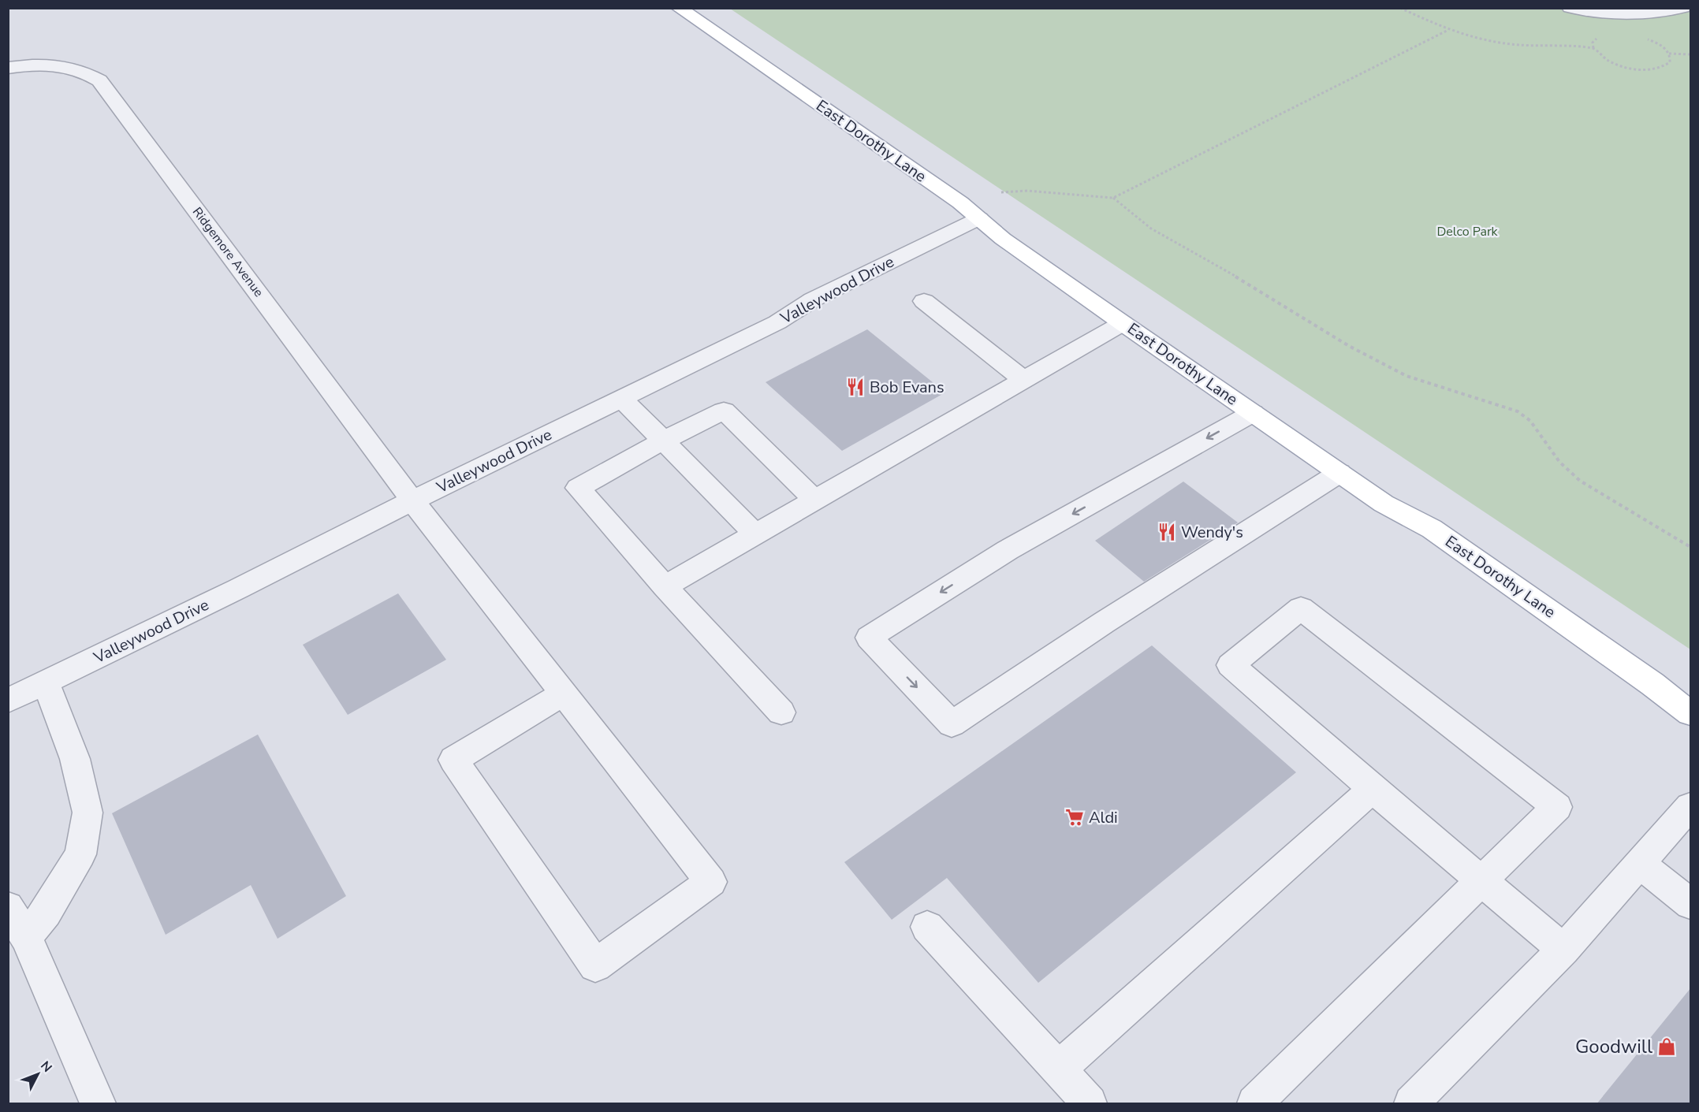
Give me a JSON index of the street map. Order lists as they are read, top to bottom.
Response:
{
  "streets": {
    "main road": ["East Dorothy Lane"],
    "street": ["Ridgemore Avenue", "Valleywood Drive"]
  },
  "crossings": [
    ["East Dorothy Lane", "Valleywood Drive"],
    ["Ridgemore Avenue", "Valleywood Drive"]
  ],
  "parks": ["Delco Park"],
  "places": {
    "restaurant": ["Bob Evans", "Wendy's"],
    "supermarket": ["Aldi"],
    "shop": ["Goodwill"]
  },
  "north": "top right"
}
